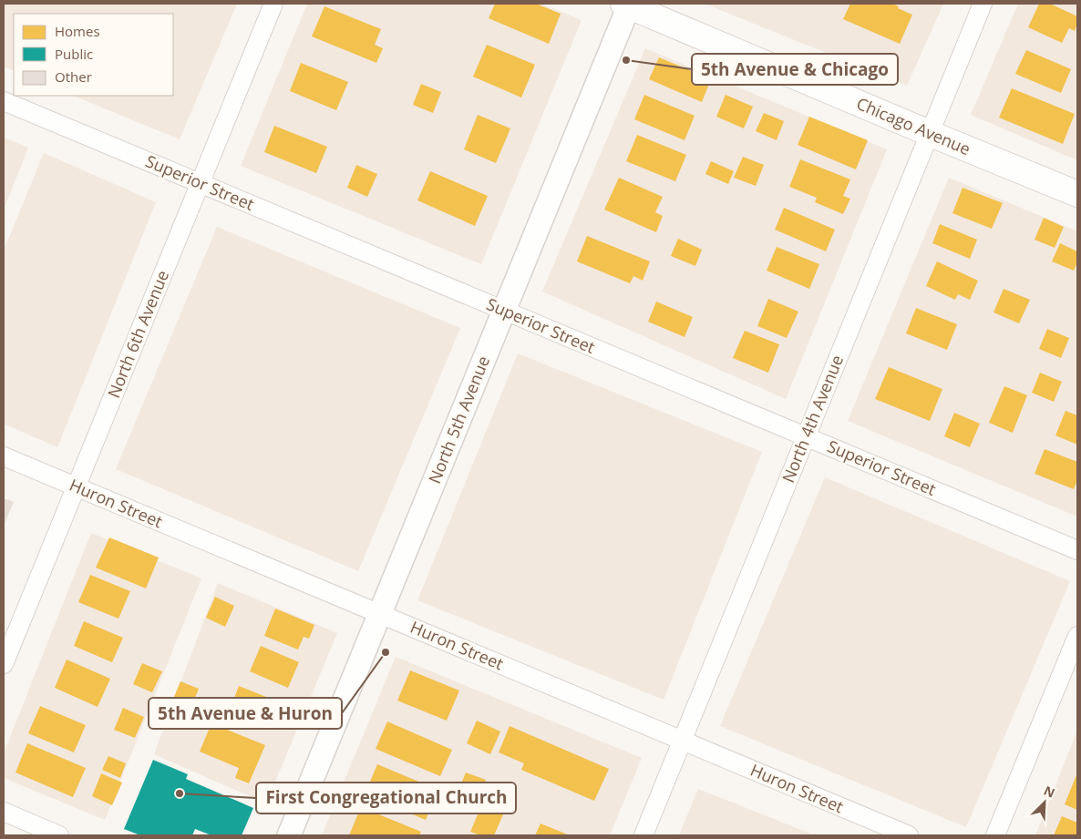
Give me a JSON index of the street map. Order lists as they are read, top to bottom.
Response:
{
  "streets": {
    "main road": ["Chicago Avenue"],
    "street": [
      "Superior Street",
      "North 6th Avenue",
      "North 4th Avenue",
      "North 5th Avenue",
      "Huron Street"
    ]
  },
  "crossings": [
    ["Chicago Avenue", "North 4th Avenue"],
    ["Chicago Avenue", "North 5th Avenue"],
    ["Superior Street", "North 6th Avenue"],
    ["Superior Street", "North 4th Avenue"],
    ["Superior Street", "North 5th Avenue"],
    ["North 6th Avenue", "Huron Street"],
    ["North 4th Avenue", "Huron Street"],
    ["North 5th Avenue", "Huron Street"]
  ],
  "places": ["5th Avenue & Chicago", "5th Avenue & Huron", "First Congregational Church"],
  "legend": ["Homes", "Public", "Other"],
  "north": "top right"
}
